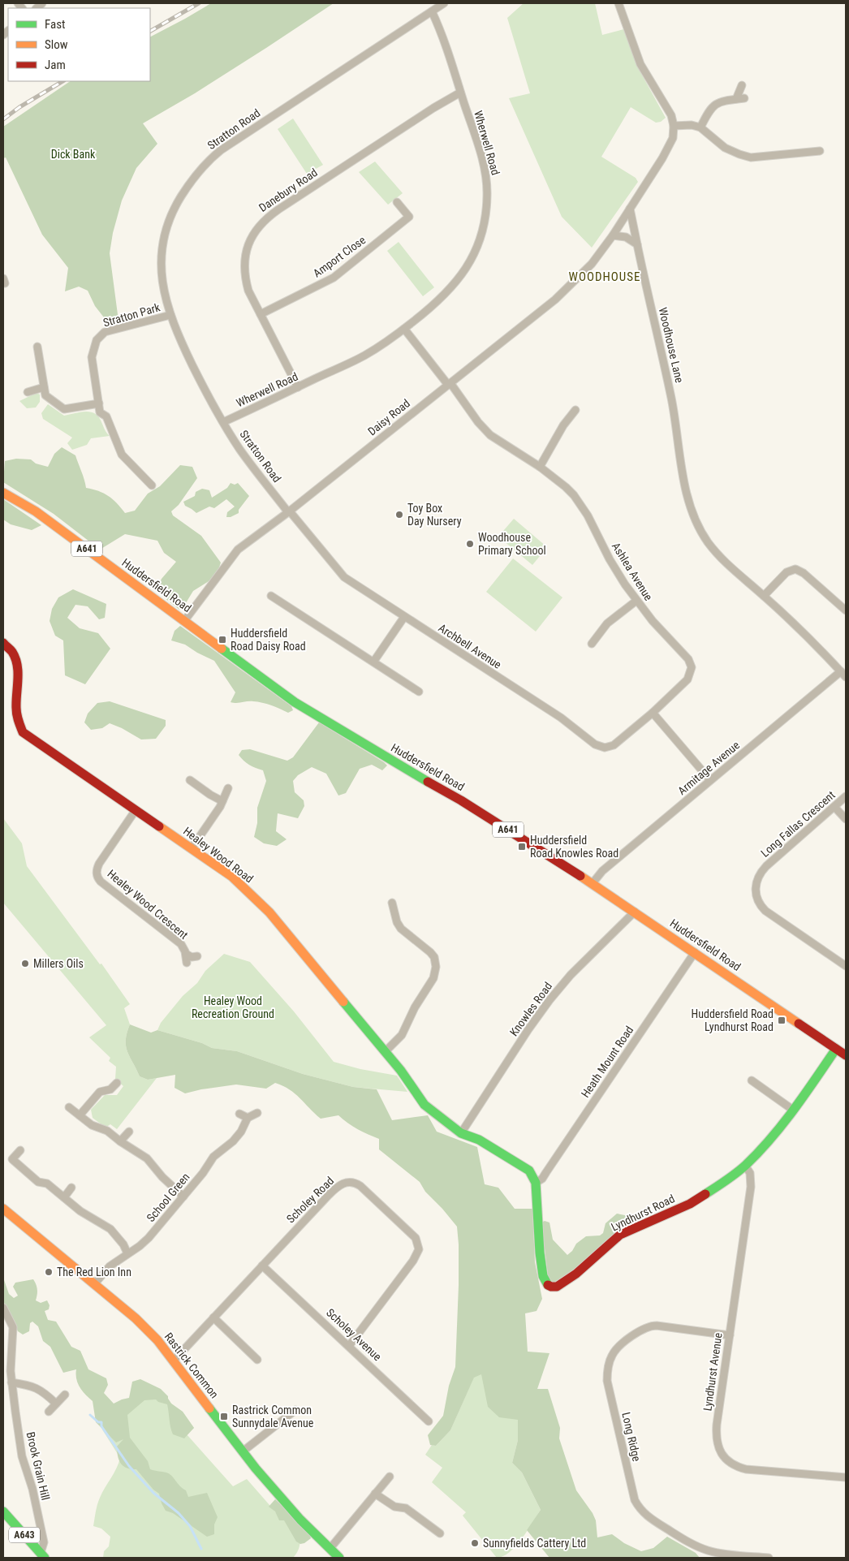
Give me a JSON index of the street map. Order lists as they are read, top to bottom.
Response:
{
  "streets": {
    "street": [
      "Stratton Road",
      "Wherwell Road",
      "Danebury Road",
      "Amport Close",
      "Stratton Park",
      "Woodhouse Lane",
      "Daisy Road",
      "A641",
      "Ashlea Avenue",
      "Huddersfield Road",
      "Archbell Avenue",
      "Armitage Avenue",
      "Long Fallas Crescent",
      "Healey Wood Road",
      "Healey Wood Crescent",
      "Knowles Road",
      "Heath Mount Road",
      "School Green",
      "Scholey Road",
      "Lyndhurst Road",
      "Scholey Avenue",
      "Rastrick Common",
      "Lyndhurst Avenue",
      "Long Ridge",
      "Brook Grain Hill",
      "A643"
    ]
  },
  "crossings": [
    ["Stratton Road", "Wherwell Road"],
    ["Stratton Road", "Stratton Park"],
    ["Stratton Road", "Daisy Road"],
    ["Stratton Road", "Archbell Avenue"],
    ["Wherwell Road", "Danebury Road"],
    ["Danebury Road", "Amport Close"],
    ["Woodhouse Lane", "Armitage Avenue"],
    ["Daisy Road", "Ashlea Avenue"],
    ["Daisy Road", "Huddersfield Road"],
    ["Daisy Road", "Archbell Avenue"],
    ["Ashlea Avenue", "Archbell Avenue"],
    ["Huddersfield Road", "Armitage Avenue"],
    ["Huddersfield Road", "Knowles Road"],
    ["Huddersfield Road", "Heath Mount Road"],
    ["Huddersfield Road", "Lyndhurst Road"],
    ["Healey Wood Road", "Healey Wood Crescent"],
    ["Healey Wood Road", "Knowles Road"],
    ["Heath Mount Road", "Lyndhurst Road"],
    ["School Green", "Rastrick Common"],
    ["Scholey Road", "Scholey Avenue"],
    ["Scholey Road", "Rastrick Common"],
    ["Lyndhurst Road", "Lyndhurst Avenue"],
    ["Lyndhurst Avenue", "Long Ridge"],
    ["Brook Grain Hill", "A643"]
  ],
  "districts": ["WOODHOUSE"],
  "parks": ["Dick Bank", "Healey Wood Recreation Ground"],
  "places": {
    "other": [
      "Toy Box Day Nursery",
      "Woodhouse Primary School",
      "Millers Oils",
      "The Red Lion Inn",
      "Sunnyfields Cattery Ltd"
    ],
    "transit": [
      "Huddersfield Road Daisy Road",
      "Huddersfield Road Knowles Road",
      "Huddersfield Road Lyndhurst Road",
      "Rastrick Common Sunnydale Avenue"
    ]
  },
  "legend": ["Fast", "Slow", "Jam"]
}
